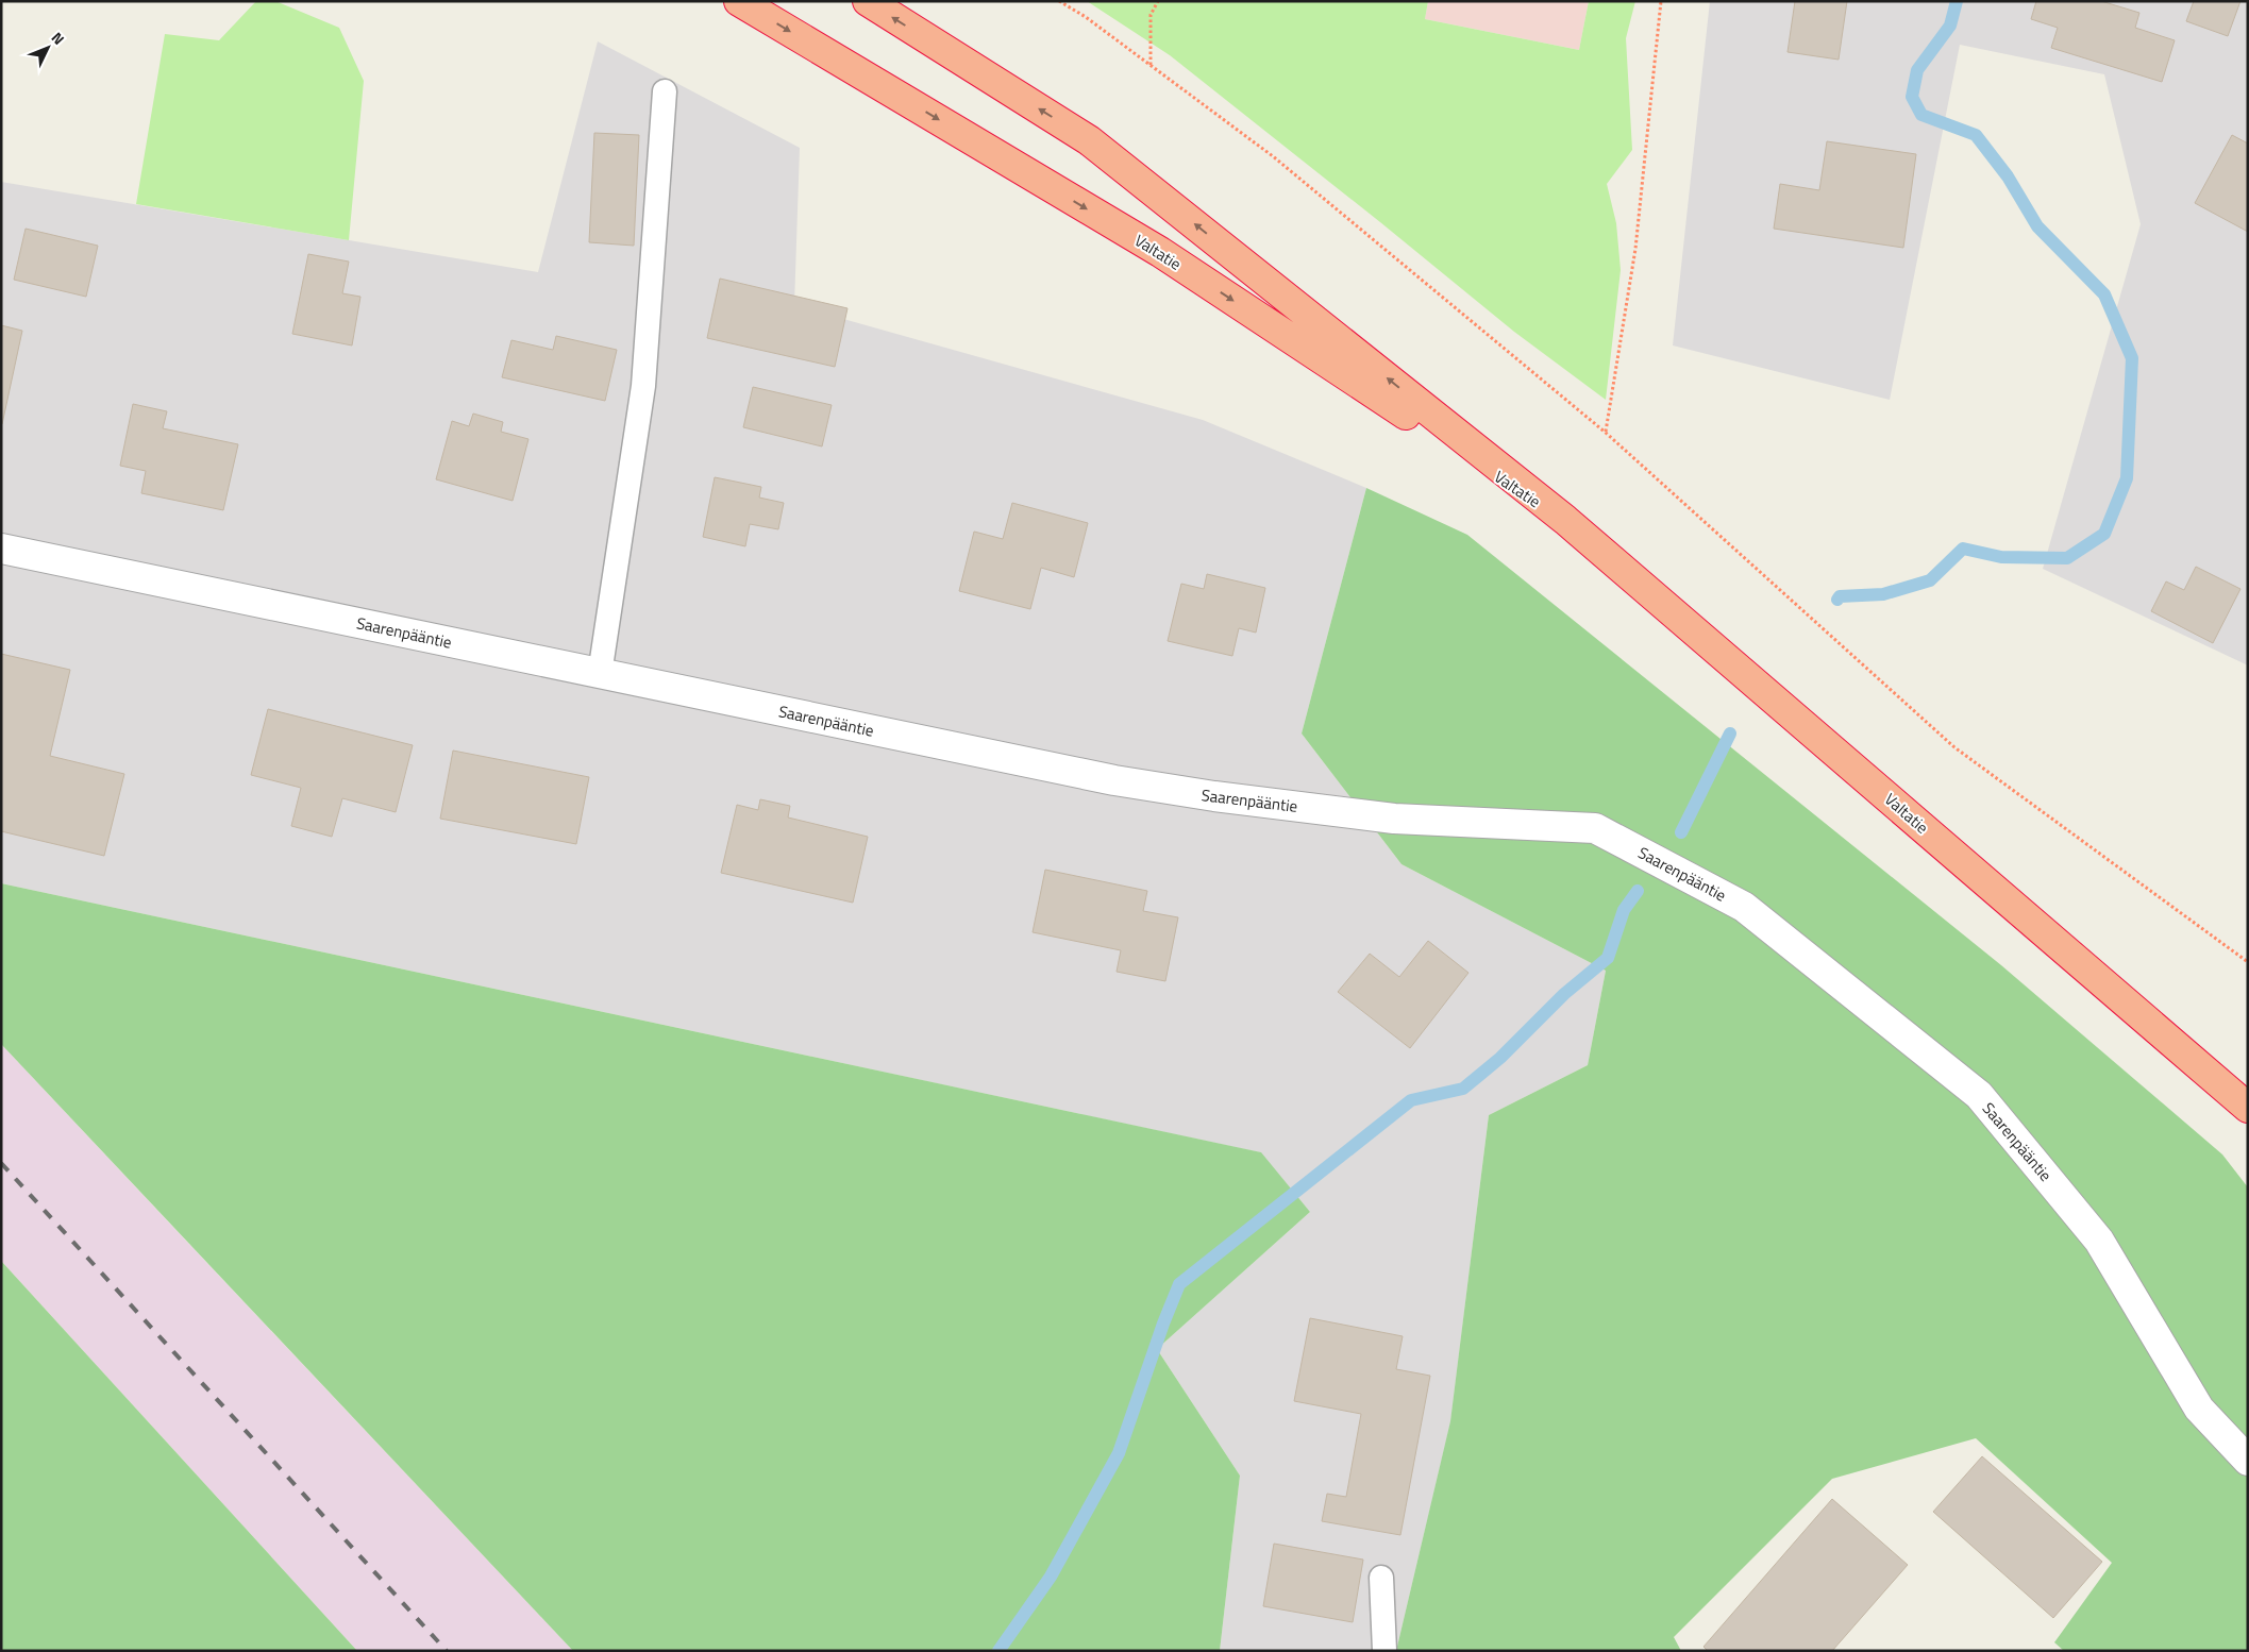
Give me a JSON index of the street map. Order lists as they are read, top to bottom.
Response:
{
  "streets": {
    "highway": ["Valtatie"],
    "street": ["Saarenpääntie"]
  },
  "north": "top right"
}
